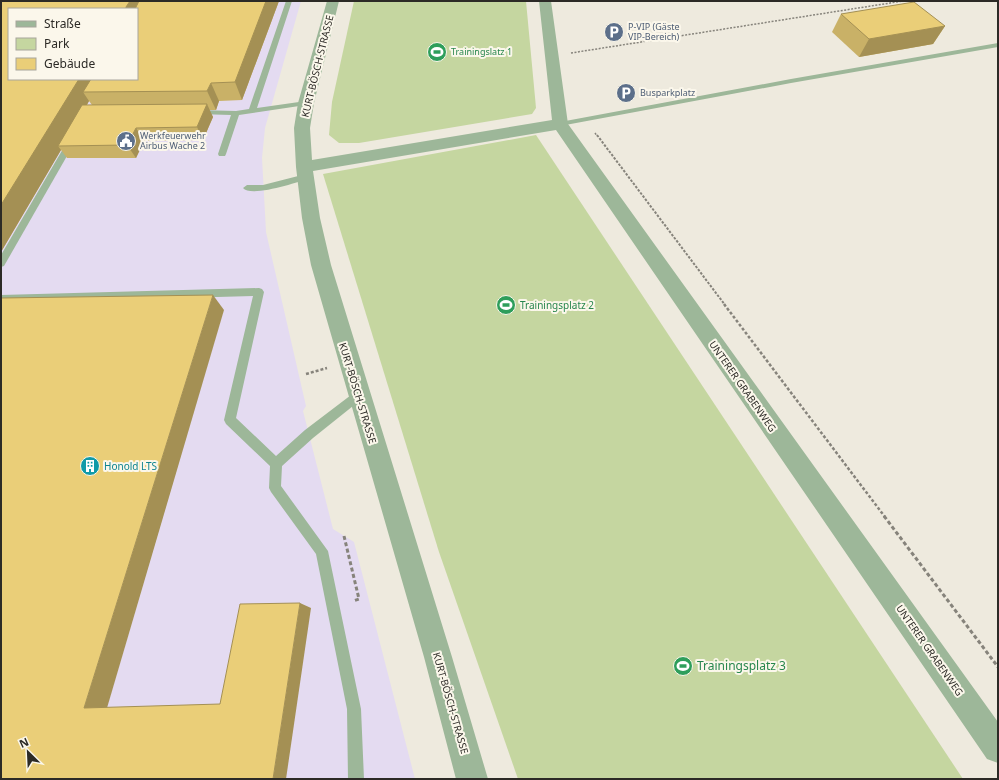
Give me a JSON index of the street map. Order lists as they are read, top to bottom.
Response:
{
  "streets": {
    "street": ["KURT-BÖSCH-STRASSE", "UNTERER GRABENWEG"]
  },
  "places": {
    "parking": ["P-VIP (Gäste VIP-Bereich)", "Busparkplatz"],
    "sports": ["Trainingslatz 1", "Trainingsplatz 2", "Trainingsplatz 3"],
    "public building": ["Werkfeuerwehr Airbus Wache 2"],
    "building": ["Honold LTS"]
  },
  "legend": ["Straße", "Park", "Gebäude"],
  "north": "top left"
}
